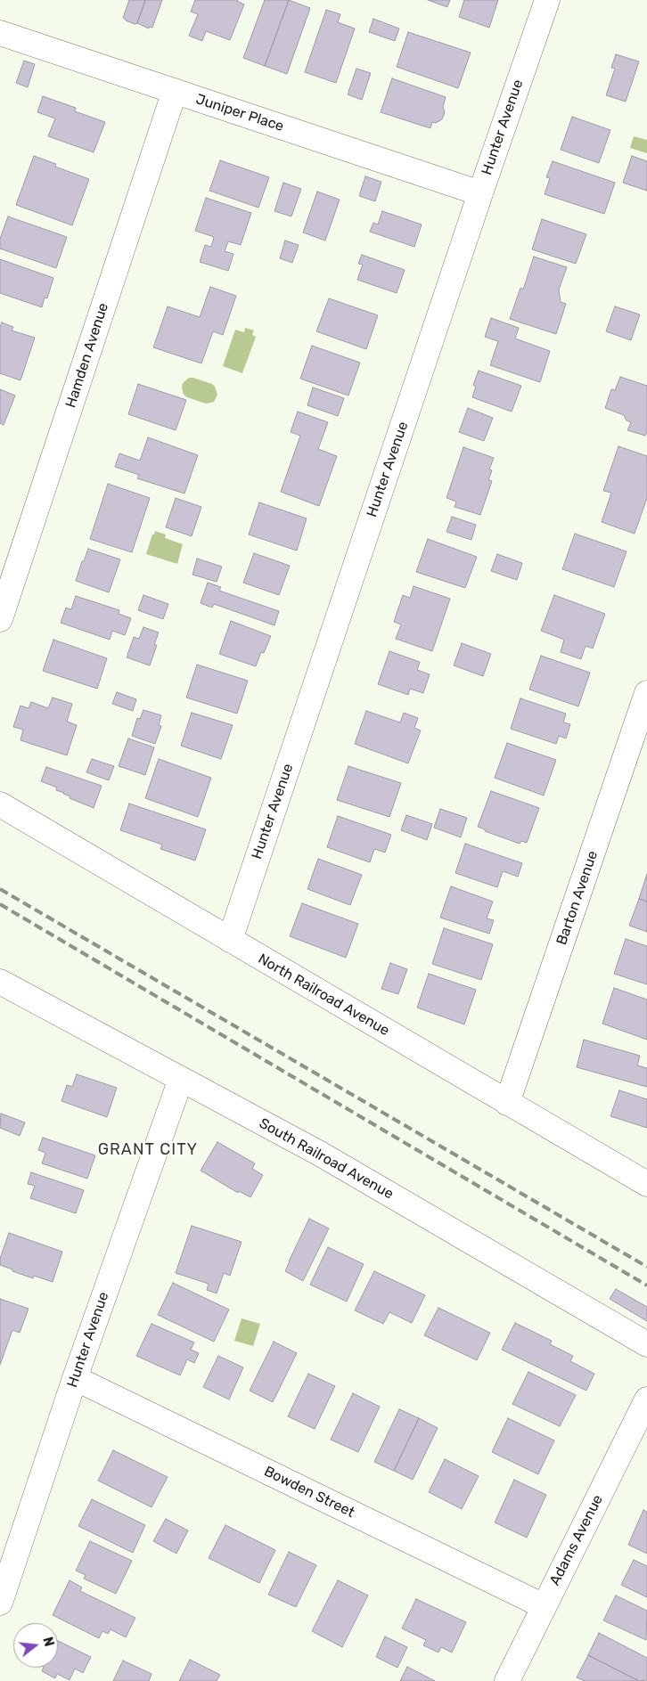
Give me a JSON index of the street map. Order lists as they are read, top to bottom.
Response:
{
  "streets": {
    "street": [
      "Juniper Place",
      "Hunter Avenue",
      "Hamden Avenue",
      "Barton Avenue",
      "North Railroad Avenue",
      "South Railroad Avenue",
      "Bowden Street",
      "Adams Avenue"
    ]
  },
  "crossings": [
    ["Juniper Place", "Hunter Avenue"],
    ["Juniper Place", "Hamden Avenue"],
    ["Hunter Avenue", "North Railroad Avenue"],
    ["Hunter Avenue", "South Railroad Avenue"],
    ["Hunter Avenue", "Bowden Street"],
    ["Barton Avenue", "North Railroad Avenue"],
    ["Bowden Street", "Adams Avenue"]
  ],
  "districts": ["GRANT CITY"],
  "north": "right"
}
